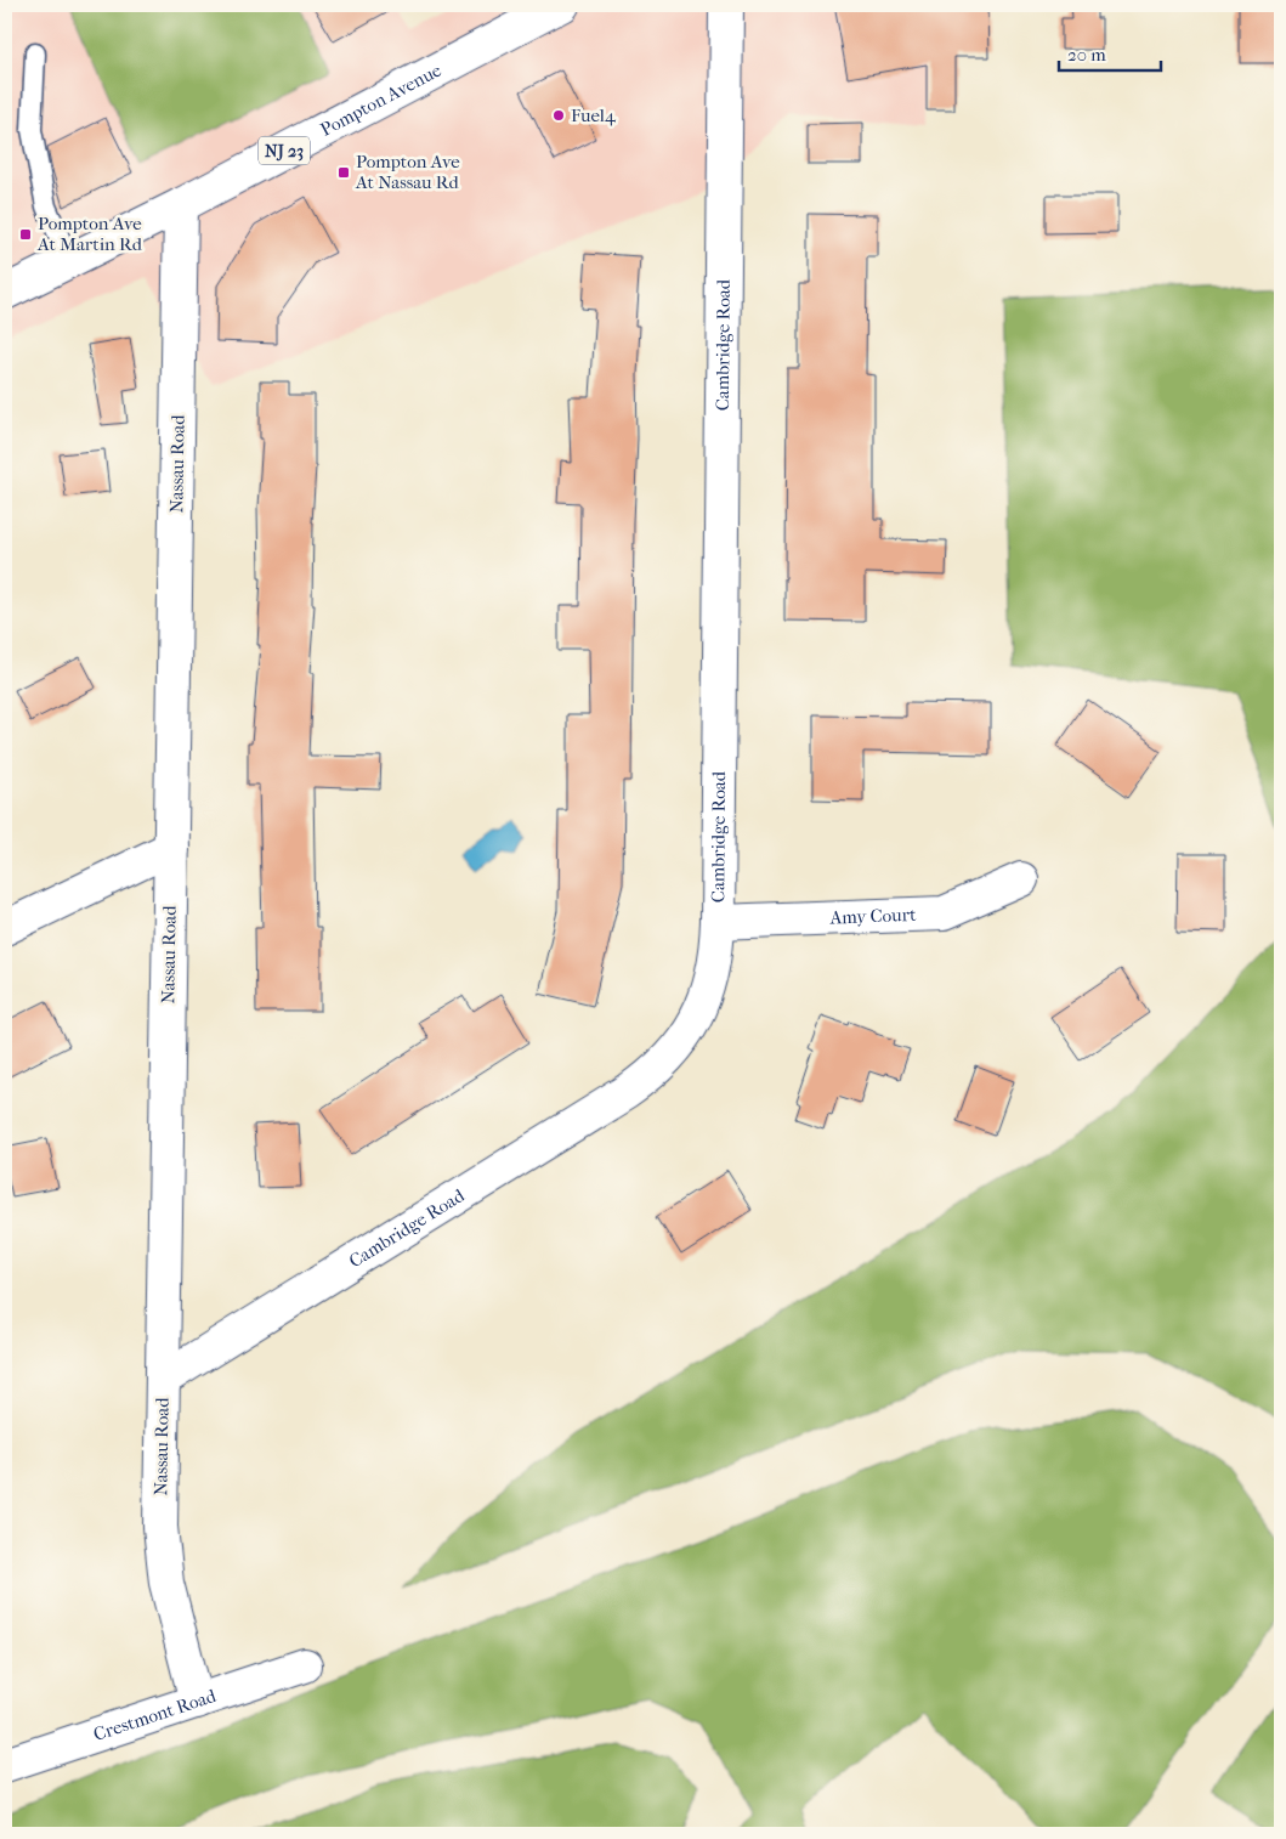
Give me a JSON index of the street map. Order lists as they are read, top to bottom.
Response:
{
  "streets": {
    "street": [
      "Pompton Avenue",
      "NJ 23",
      "Cambridge Road",
      "Nassau Road",
      "Amy Court",
      "Crestmont Road"
    ]
  },
  "crossings": [
    ["Pompton Avenue", "Nassau Road"],
    ["Cambridge Road", "Nassau Road"],
    ["Cambridge Road", "Amy Court"],
    ["Nassau Road", "Crestmont Road"]
  ],
  "places": {
    "other": ["Fuel4"],
    "transit": ["Pompton Ave At Nassau Rd", "Pompton Ave At Martin Rd"]
  },
  "scale_bar": "20 m"
}
